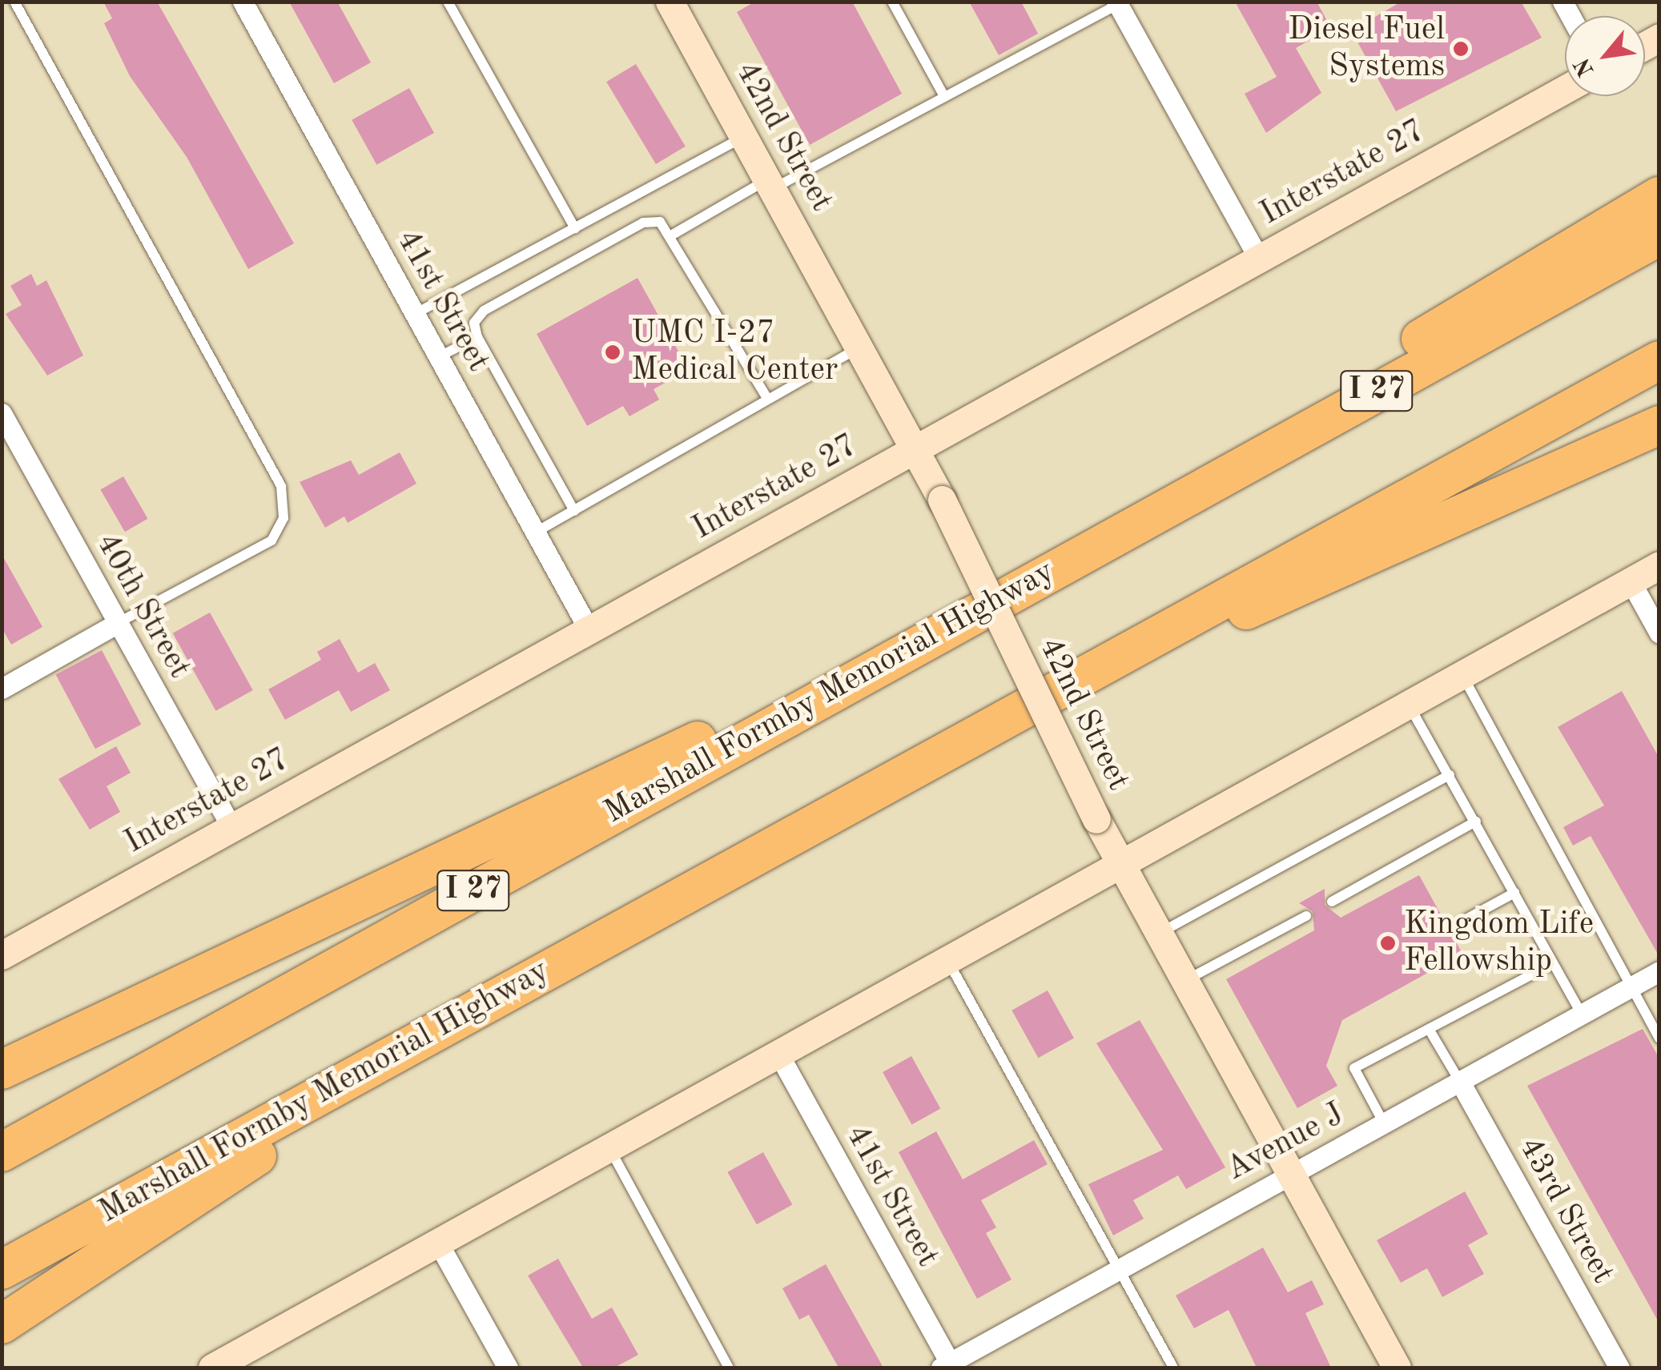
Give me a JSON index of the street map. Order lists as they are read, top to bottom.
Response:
{
  "streets": {
    "highway": ["I 27", "Marshall Formby Memorial Highway"],
    "main road": ["42nd Street", "Interstate 27"],
    "street": [
      "41st Street",
      "40th Street",
      "Avenue J",
      "43rd Street"
    ]
  },
  "crossings": [
    ["42nd Street", "Interstate 27"],
    ["42nd Street", "Avenue J"],
    ["Interstate 27", "41st Street"],
    ["Interstate 27", "40th Street"],
    ["41st Street", "Avenue J"],
    ["Avenue J", "43rd Street"]
  ],
  "places": ["Diesel Fuel Systems", "UMC I-27 Medical Center", "Kingdom Life Fellowship"],
  "north": "bottom left"
}
